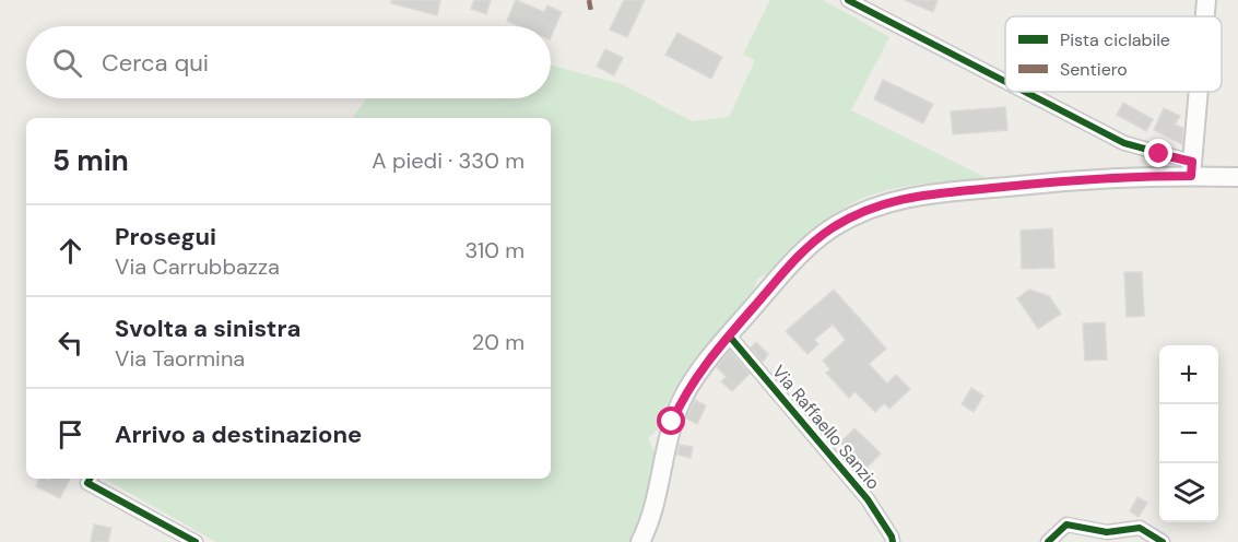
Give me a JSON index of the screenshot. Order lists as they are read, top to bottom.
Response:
{
  "streets": {
    "street": ["Via Raffaello Sanzio"]
  },
  "legend": ["Pista ciclabile", "Sentiero"],
  "page": {
    "search": "Cerca qui",
    "heading": ["5 min", "A piedi · 330 m"],
    "list": [
      ["Prosegui", "Via Carrubbazza", "310 m"],
      ["Svolta a sinistra", "Via Taormina", "20 m"],
      "Arrivo a destinazione"
    ],
    "map_buttons": ["+", "−"]
  }
}
